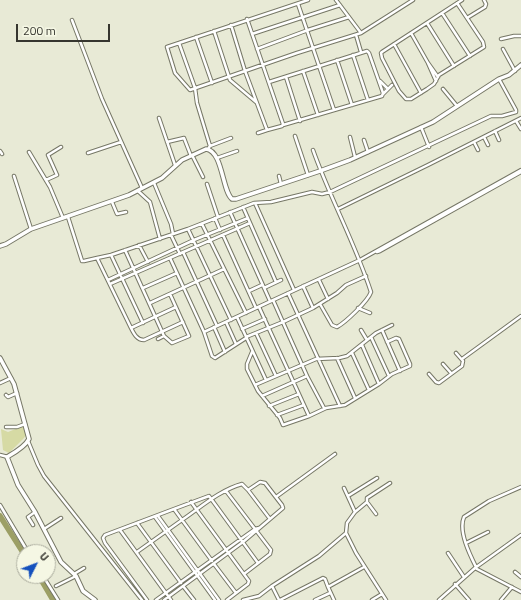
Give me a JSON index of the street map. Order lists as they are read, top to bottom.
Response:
{
  "scale_bar": "200 m",
  "north": "top right"
}
